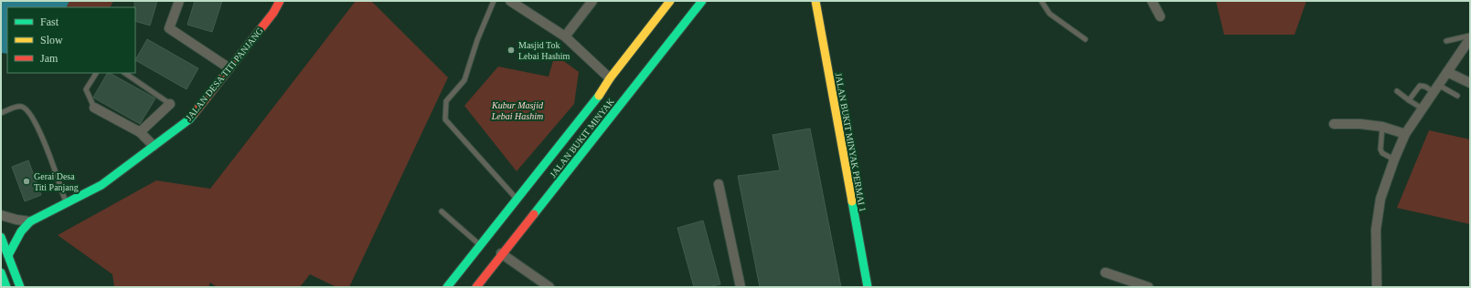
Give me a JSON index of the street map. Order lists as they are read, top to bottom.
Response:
{
  "streets": {
    "main road": ["JALAN DESA TITI PANJANG", "JALAN BUKIT MINYAK", "JALAN BUKIT MINYAK PERMAI 1"]
  },
  "parks": ["Kubur Masjid Lebai Hashim"],
  "places": ["Masjid Tok Lebai Hashim", "Gerai Desa Titi Panjang"],
  "legend": ["Fast", "Slow", "Jam"]
}
